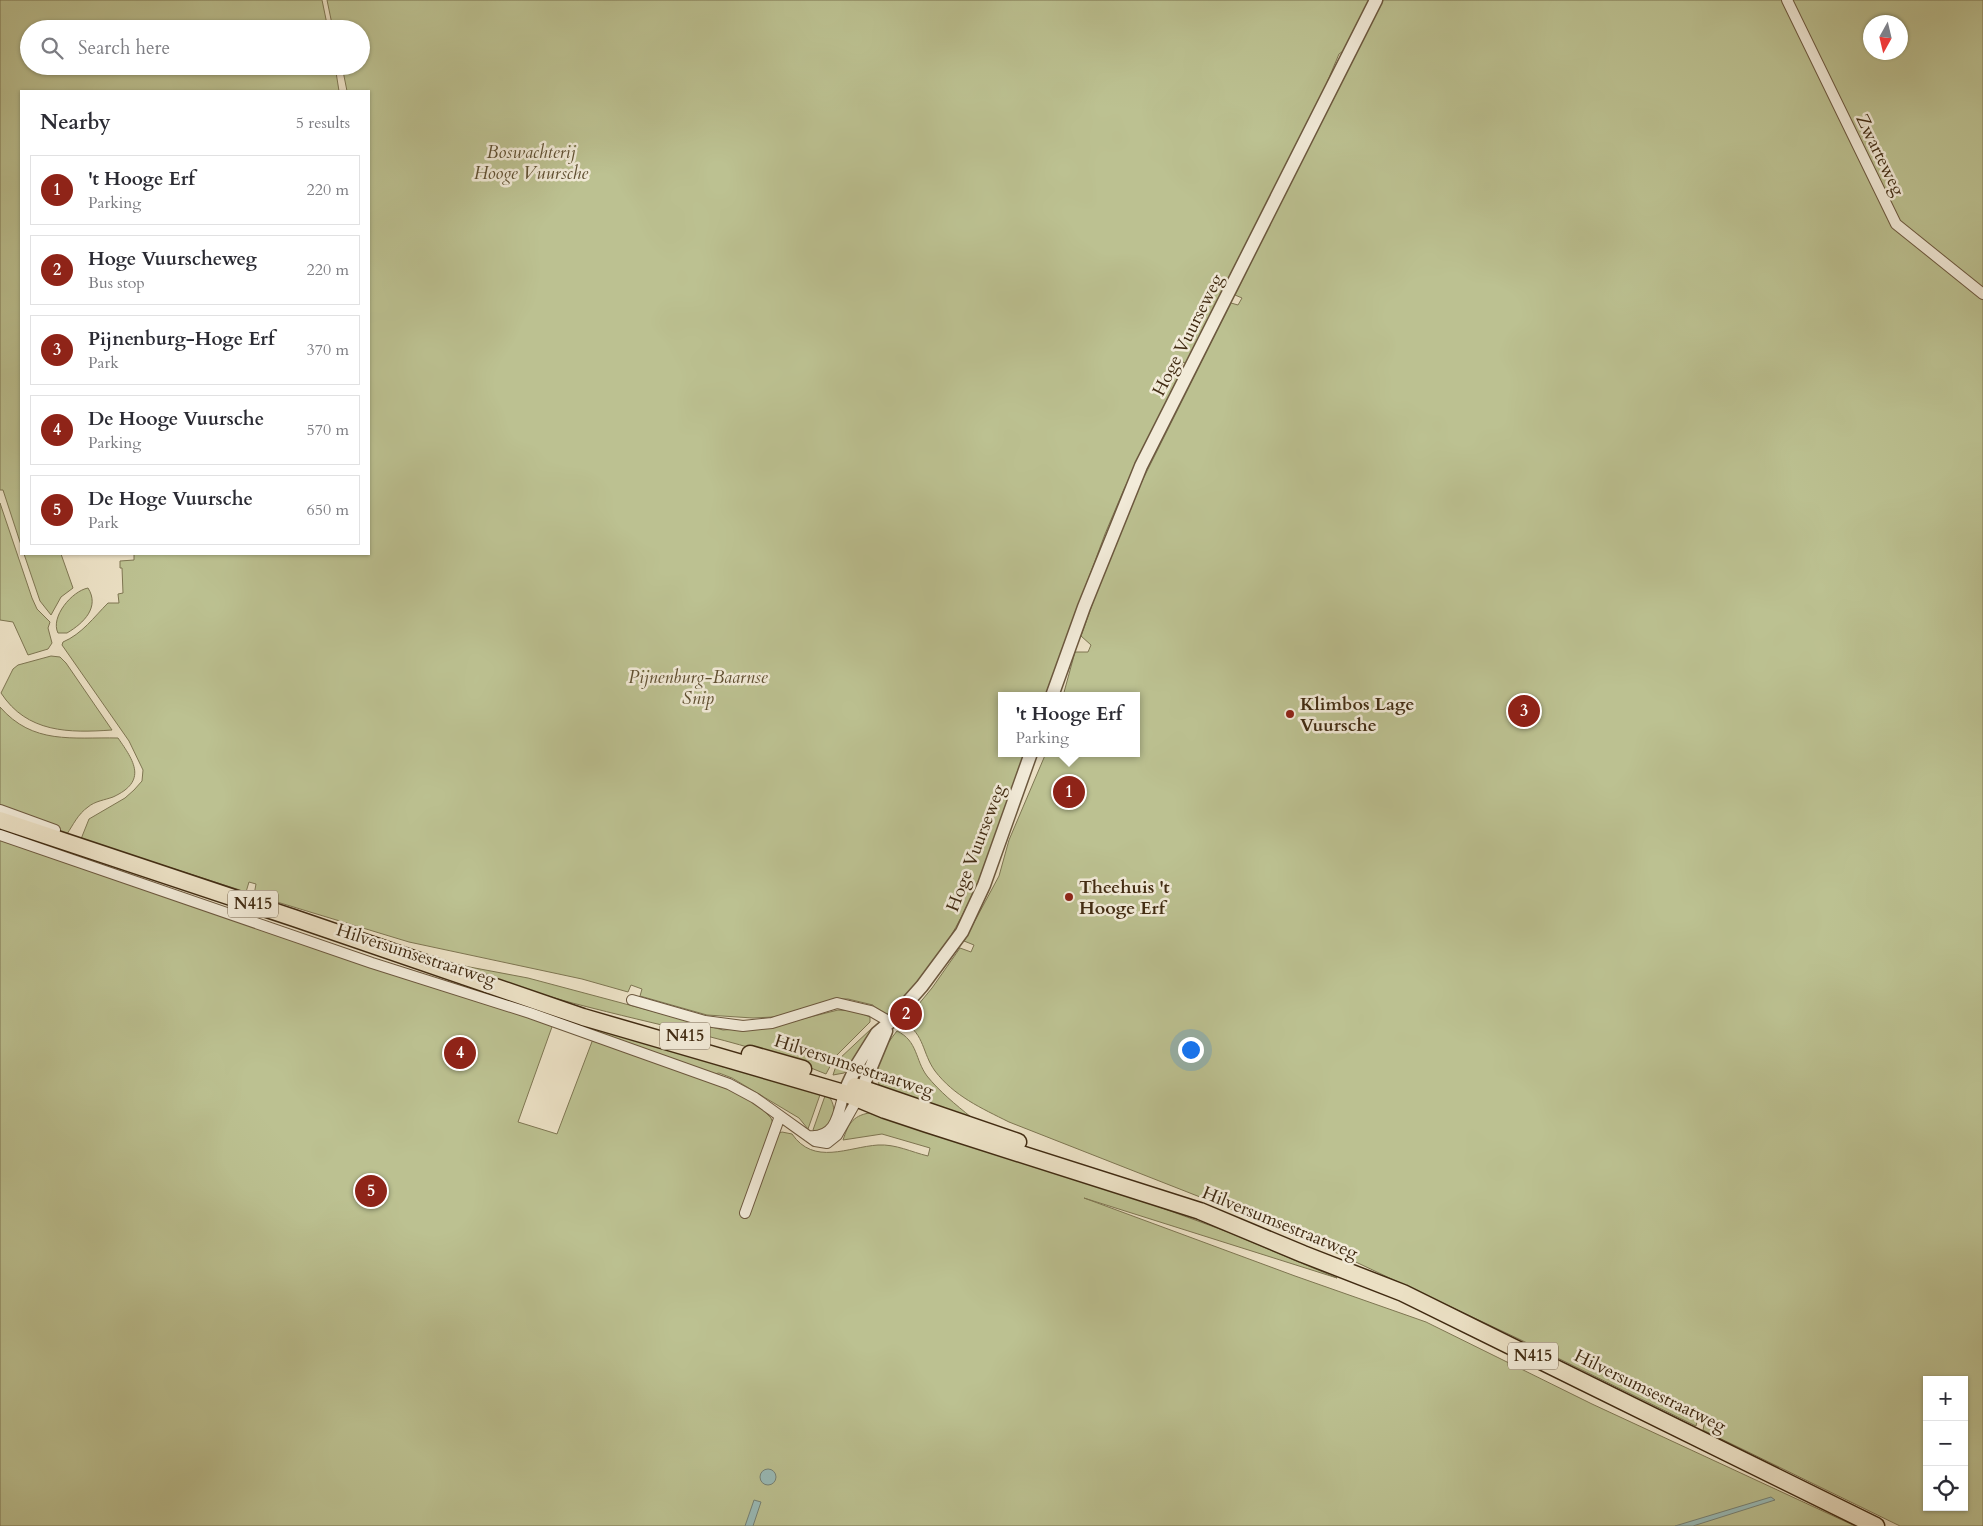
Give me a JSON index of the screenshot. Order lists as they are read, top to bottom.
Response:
{
  "streets": {
    "main road": ["N415", "Hilversumsestraatweg"],
    "street": ["Zwarteweg", "Hoge Vuurseweg"]
  },
  "crossings": [
    ["Hoge Vuurseweg", "Hilversumsestraatweg"]
  ],
  "parks": ["Boswachterij Hooge Vuursche", "Pijnenburg-Baarnse Snip"],
  "places": ["Klimbos Lage Vuursche", "Theehuis 't Hooge Erf"],
  "north": "bottom",
  "page": {
    "search": "Search here",
    "heading": ["Nearby", "5 results"],
    "list": [
      {
        "mark": "1",
        "name": "'t Hooge Erf",
        "note": "Parking",
        "value": "220 m"
      },
      {
        "mark": "2",
        "name": "Hoge Vuurscheweg",
        "note": "Bus stop",
        "value": "220 m"
      },
      {
        "mark": "3",
        "name": "Pijnenburg-Hoge Erf",
        "note": "Park",
        "value": "370 m"
      },
      {
        "mark": "4",
        "name": "De Hooge Vuursche",
        "note": "Parking",
        "value": "570 m"
      },
      {
        "mark": "5",
        "name": "De Hoge Vuursche",
        "note": "Park",
        "value": "650 m"
      }
    ],
    "popup": ["'t Hooge Erf", "Parking"],
    "pins": [
      "3",
      "1",
      "2",
      "4",
      "5"
    ],
    "map_buttons": ["+", "−"]
  }
}
